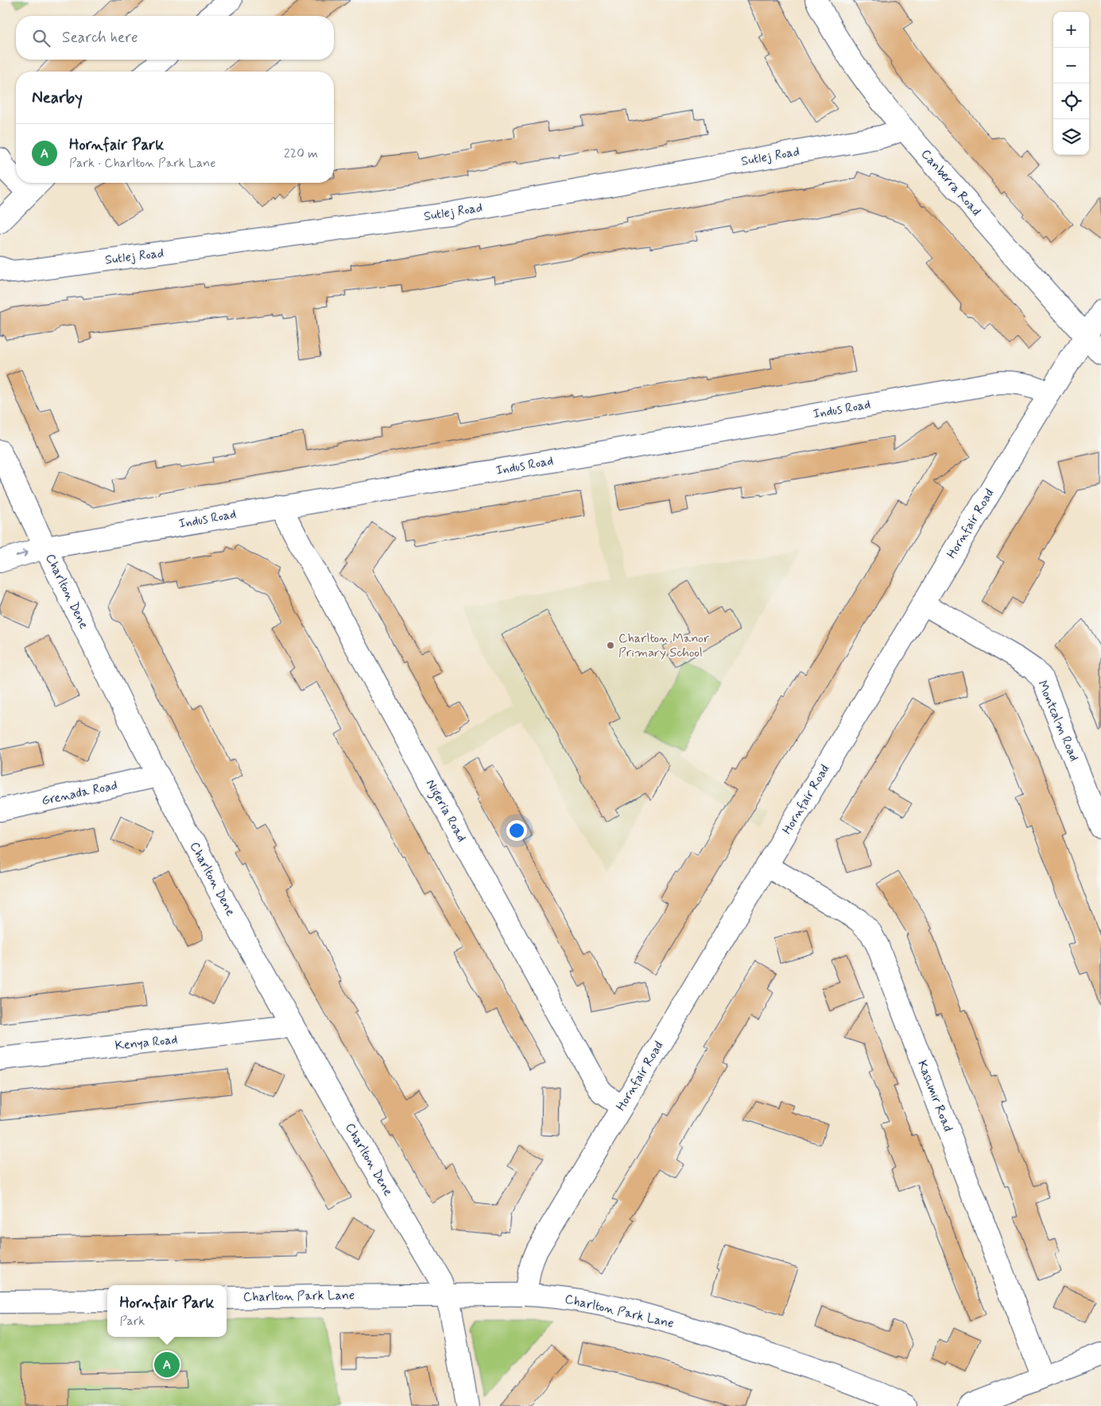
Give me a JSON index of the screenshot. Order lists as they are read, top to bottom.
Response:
{
  "streets": {
    "street": [
      "Sutlej Road",
      "Canberra Road",
      "Indus Road",
      "Hornfair Road",
      "Charlton Dene",
      "Montcalm Road",
      "Grenada Road",
      "Nigeria Road",
      "Kenya Road",
      "Kashmir Road",
      "Charlton Park Lane"
    ]
  },
  "crossings": [
    ["Sutlej Road", "Canberra Road"],
    ["Canberra Road", "Hornfair Road"],
    ["Indus Road", "Hornfair Road"],
    ["Indus Road", "Charlton Dene"],
    ["Indus Road", "Nigeria Road"],
    ["Hornfair Road", "Montcalm Road"],
    ["Hornfair Road", "Nigeria Road"],
    ["Hornfair Road", "Kashmir Road"],
    ["Hornfair Road", "Charlton Park Lane"],
    ["Charlton Dene", "Grenada Road"],
    ["Charlton Dene", "Kenya Road"],
    ["Charlton Dene", "Charlton Park Lane"]
  ],
  "places": ["Charlton Manor Primary School"],
  "page": {
    "map_buttons": ["+", "−"],
    "search": "Search here",
    "heading": "Nearby",
    "list": [
      {
        "mark": "A",
        "name": "Hornfair Park",
        "note": "Park · Charlton Park Lane",
        "value": "220 m"
      }
    ],
    "popup": ["Hornfair Park", "Park"],
    "pins": "A"
  }
}
